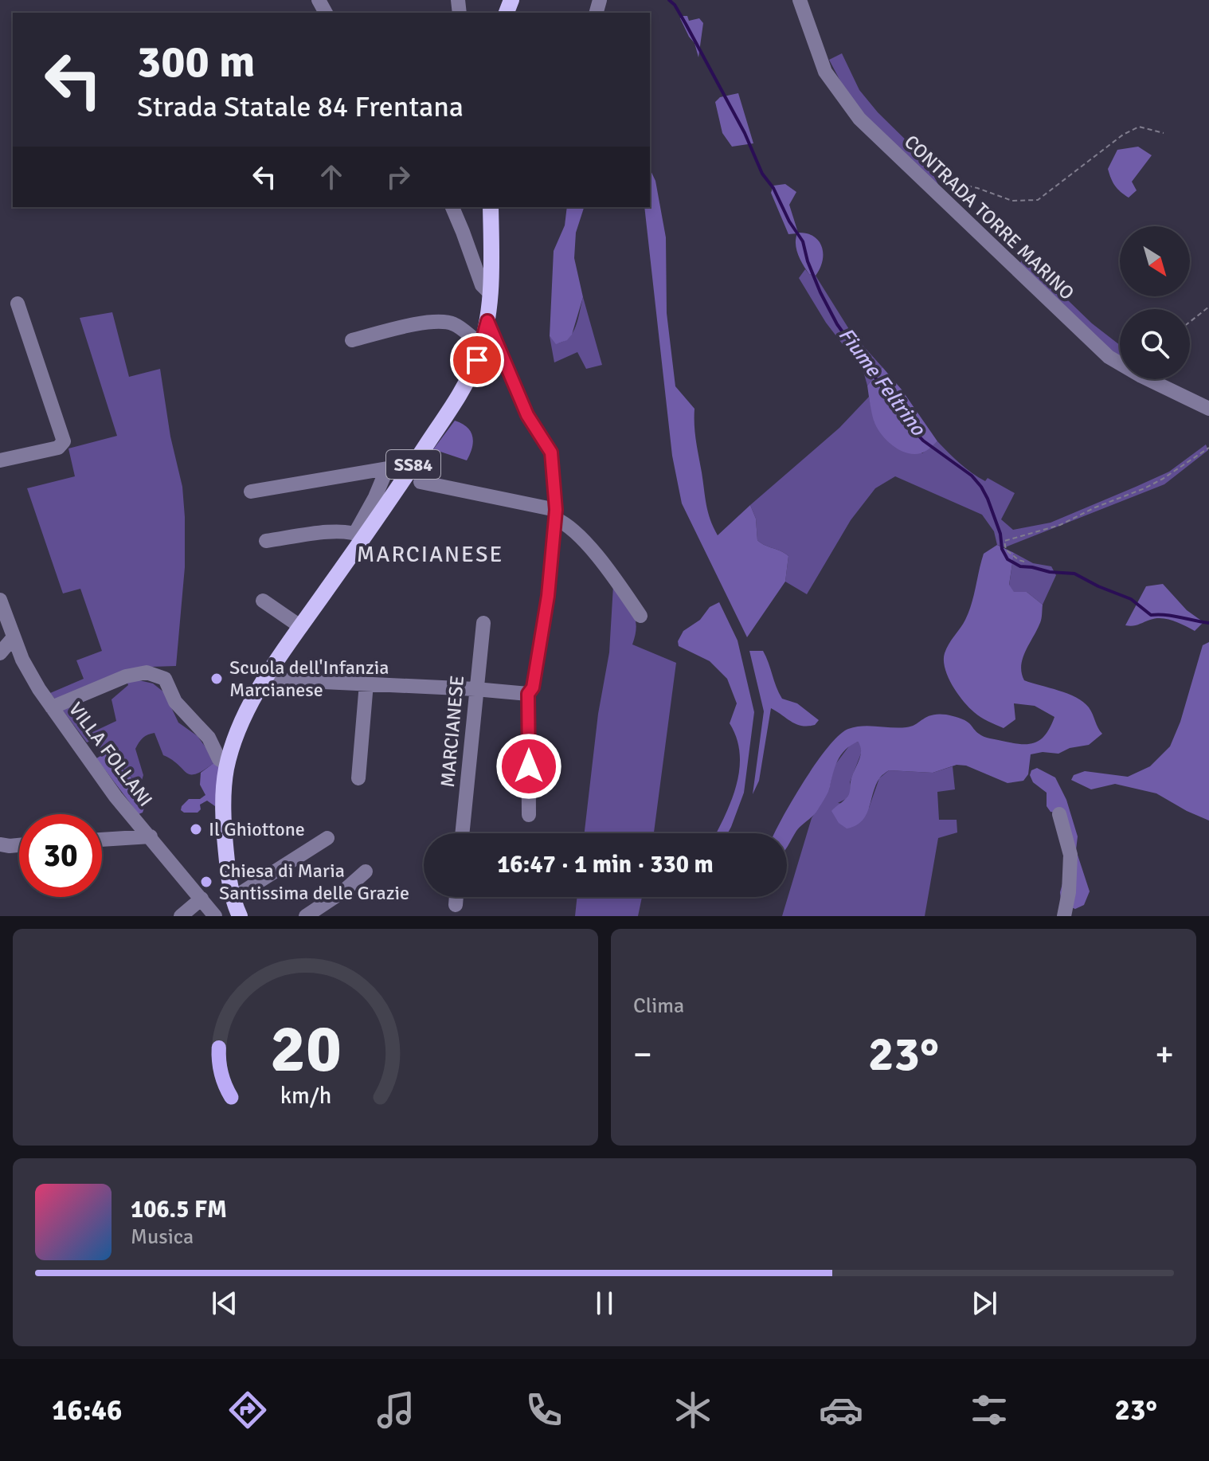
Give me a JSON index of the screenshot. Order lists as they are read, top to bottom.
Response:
{
  "streets": {
    "main road": ["SS84"],
    "street": ["CONTRADA TORRE MARINO", "MARCIANESE", "VILLA FOLLANI"]
  },
  "districts": ["MARCIANESE"],
  "water": ["Fiume Feltrino"],
  "places": ["Scuola dell'Infanzia Marcianese", "Il Ghiottone", "Chiesa di Maria Santissima delle Grazie"],
  "north": "bottom right",
  "page": {
    "turn": ["300 m", "Strada Statale 84 Frentana"],
    "limit": "30",
    "trip": "16:47 · 1 min · 330 m",
    "tile": "Clima",
    "heat": ["−", "23°", "+"],
    "song": ["106.5 FM", "Musica"],
    "tabs": ["16:46", "23°"],
    "gauge": ["20", "km/h"]
  }
}
